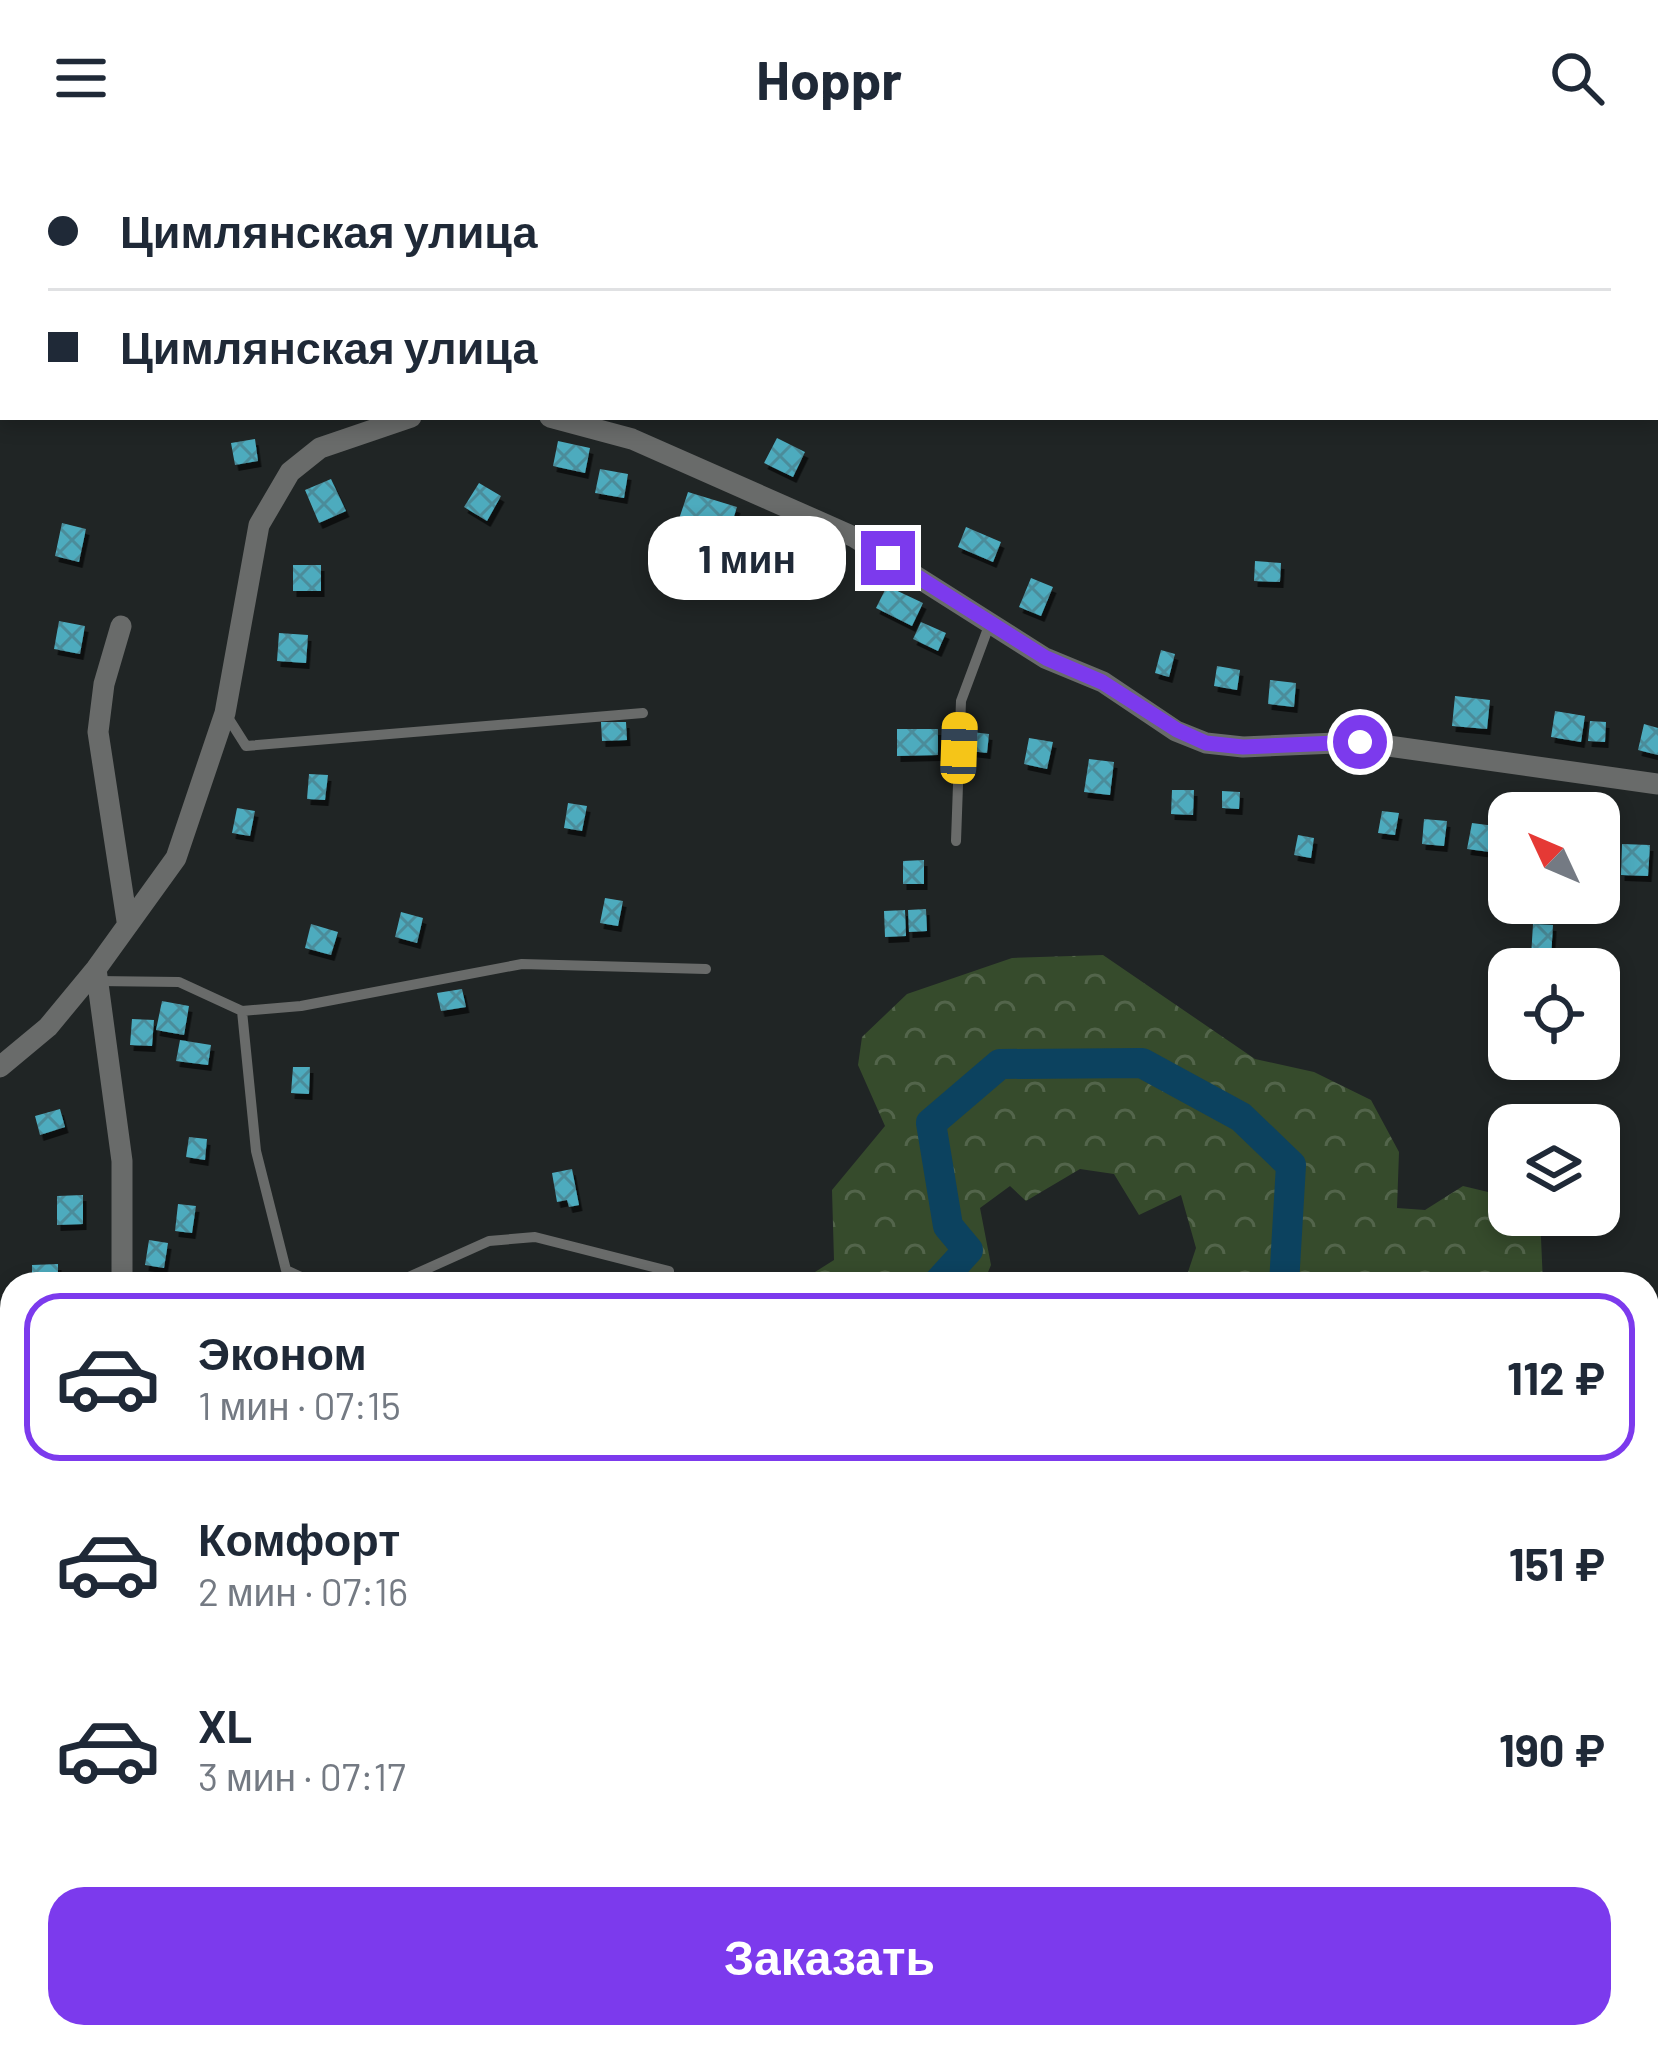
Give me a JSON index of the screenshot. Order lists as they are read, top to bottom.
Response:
{
  "north": "top left",
  "page": {
    "header": "Hoppr",
    "banner": ["Цимлянская улица", "Цимлянская улица"],
    "bubble": "1 мин",
    "list": [
      {
        "name": "Эконом",
        "note": "1 мин · 07:15",
        "value": "112 ₽"
      },
      {
        "name": "Комфорт",
        "note": "2 мин · 07:16",
        "value": "151 ₽"
      },
      {
        "name": "XL",
        "note": "3 мин · 07:17",
        "value": "190 ₽"
      }
    ],
    "buttons": "Заказать"
  }
}
